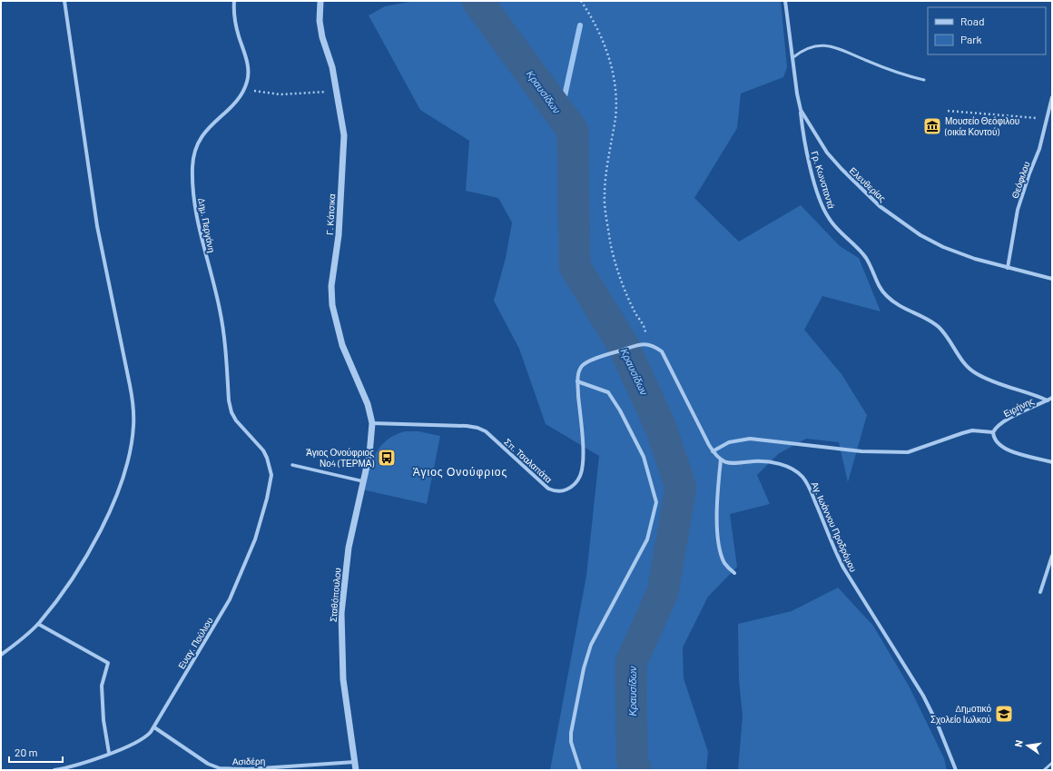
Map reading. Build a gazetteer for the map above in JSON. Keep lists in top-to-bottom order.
{
  "streets": {
    "street": [
      "Γρ. Κωνσταντά",
      "Θεόφιλου",
      "Ελευθερίας",
      "Γ. Κάτσικα",
      "Δημ. Περγάνη",
      "Ειρήνης",
      "Σπ. Τσαλαπάτα",
      "Αγ. Ιωάννου Προδρόμου",
      "Σταθόπουλου",
      "Ευαγ. Πούλιου",
      "Ασιδέρη"
    ]
  },
  "crossings": [
    ["Γρ. Κωνσταντά", "Ελευθερίας"],
    ["Γρ. Κωνσταντά", "Ειρήνης"],
    ["Θεόφιλου", "Ελευθερίας"],
    ["Γ. Κάτσικα", "Σπ. Τσαλαπάτα"],
    ["Γ. Κάτσικα", "Σταθόπουλου"],
    ["Δημ. Περγάνη", "Ευαγ. Πούλιου"],
    ["Σπ. Τσαλαπάτα", "Σταθόπουλου"],
    ["Σταθόπουλου", "Ασιδέρη"],
    ["Ευαγ. Πούλιου", "Ασιδέρη"]
  ],
  "districts": ["Άγιος Ονούφριος"],
  "water": ["Κραυσίδων"],
  "places": {
    "museum": ["Μουσείο Θεόφιλου (οικία Κοντού)"],
    "bus stop": ["Άγιος Ονούφριος Νο4 (ΤΕΡΜΑ)"],
    "school or university": ["Δημοτικό Σχολείο Ιωλκού"]
  },
  "legend": ["Road", "Park"],
  "scale_bar": "20 m",
  "north": "left"
}
